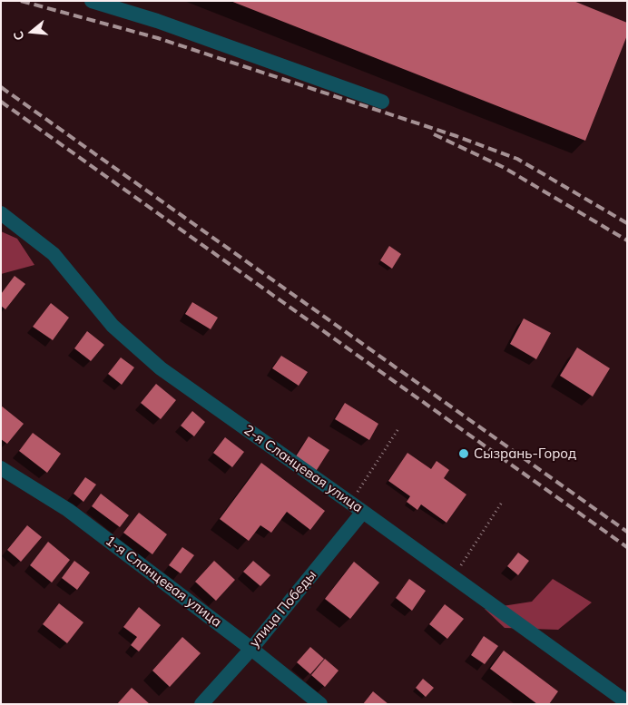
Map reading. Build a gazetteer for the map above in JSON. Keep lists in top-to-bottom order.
{
  "streets": {
    "street": ["2-я Сланцевая улица", "1-я Сланцевая улица", "улица Победы"]
  },
  "crossings": [
    ["2-я Сланцевая улица", "улица Победы"],
    ["1-я Сланцевая улица", "улица Победы"]
  ],
  "places": ["Сызрань-Город"],
  "north": "left"
}
